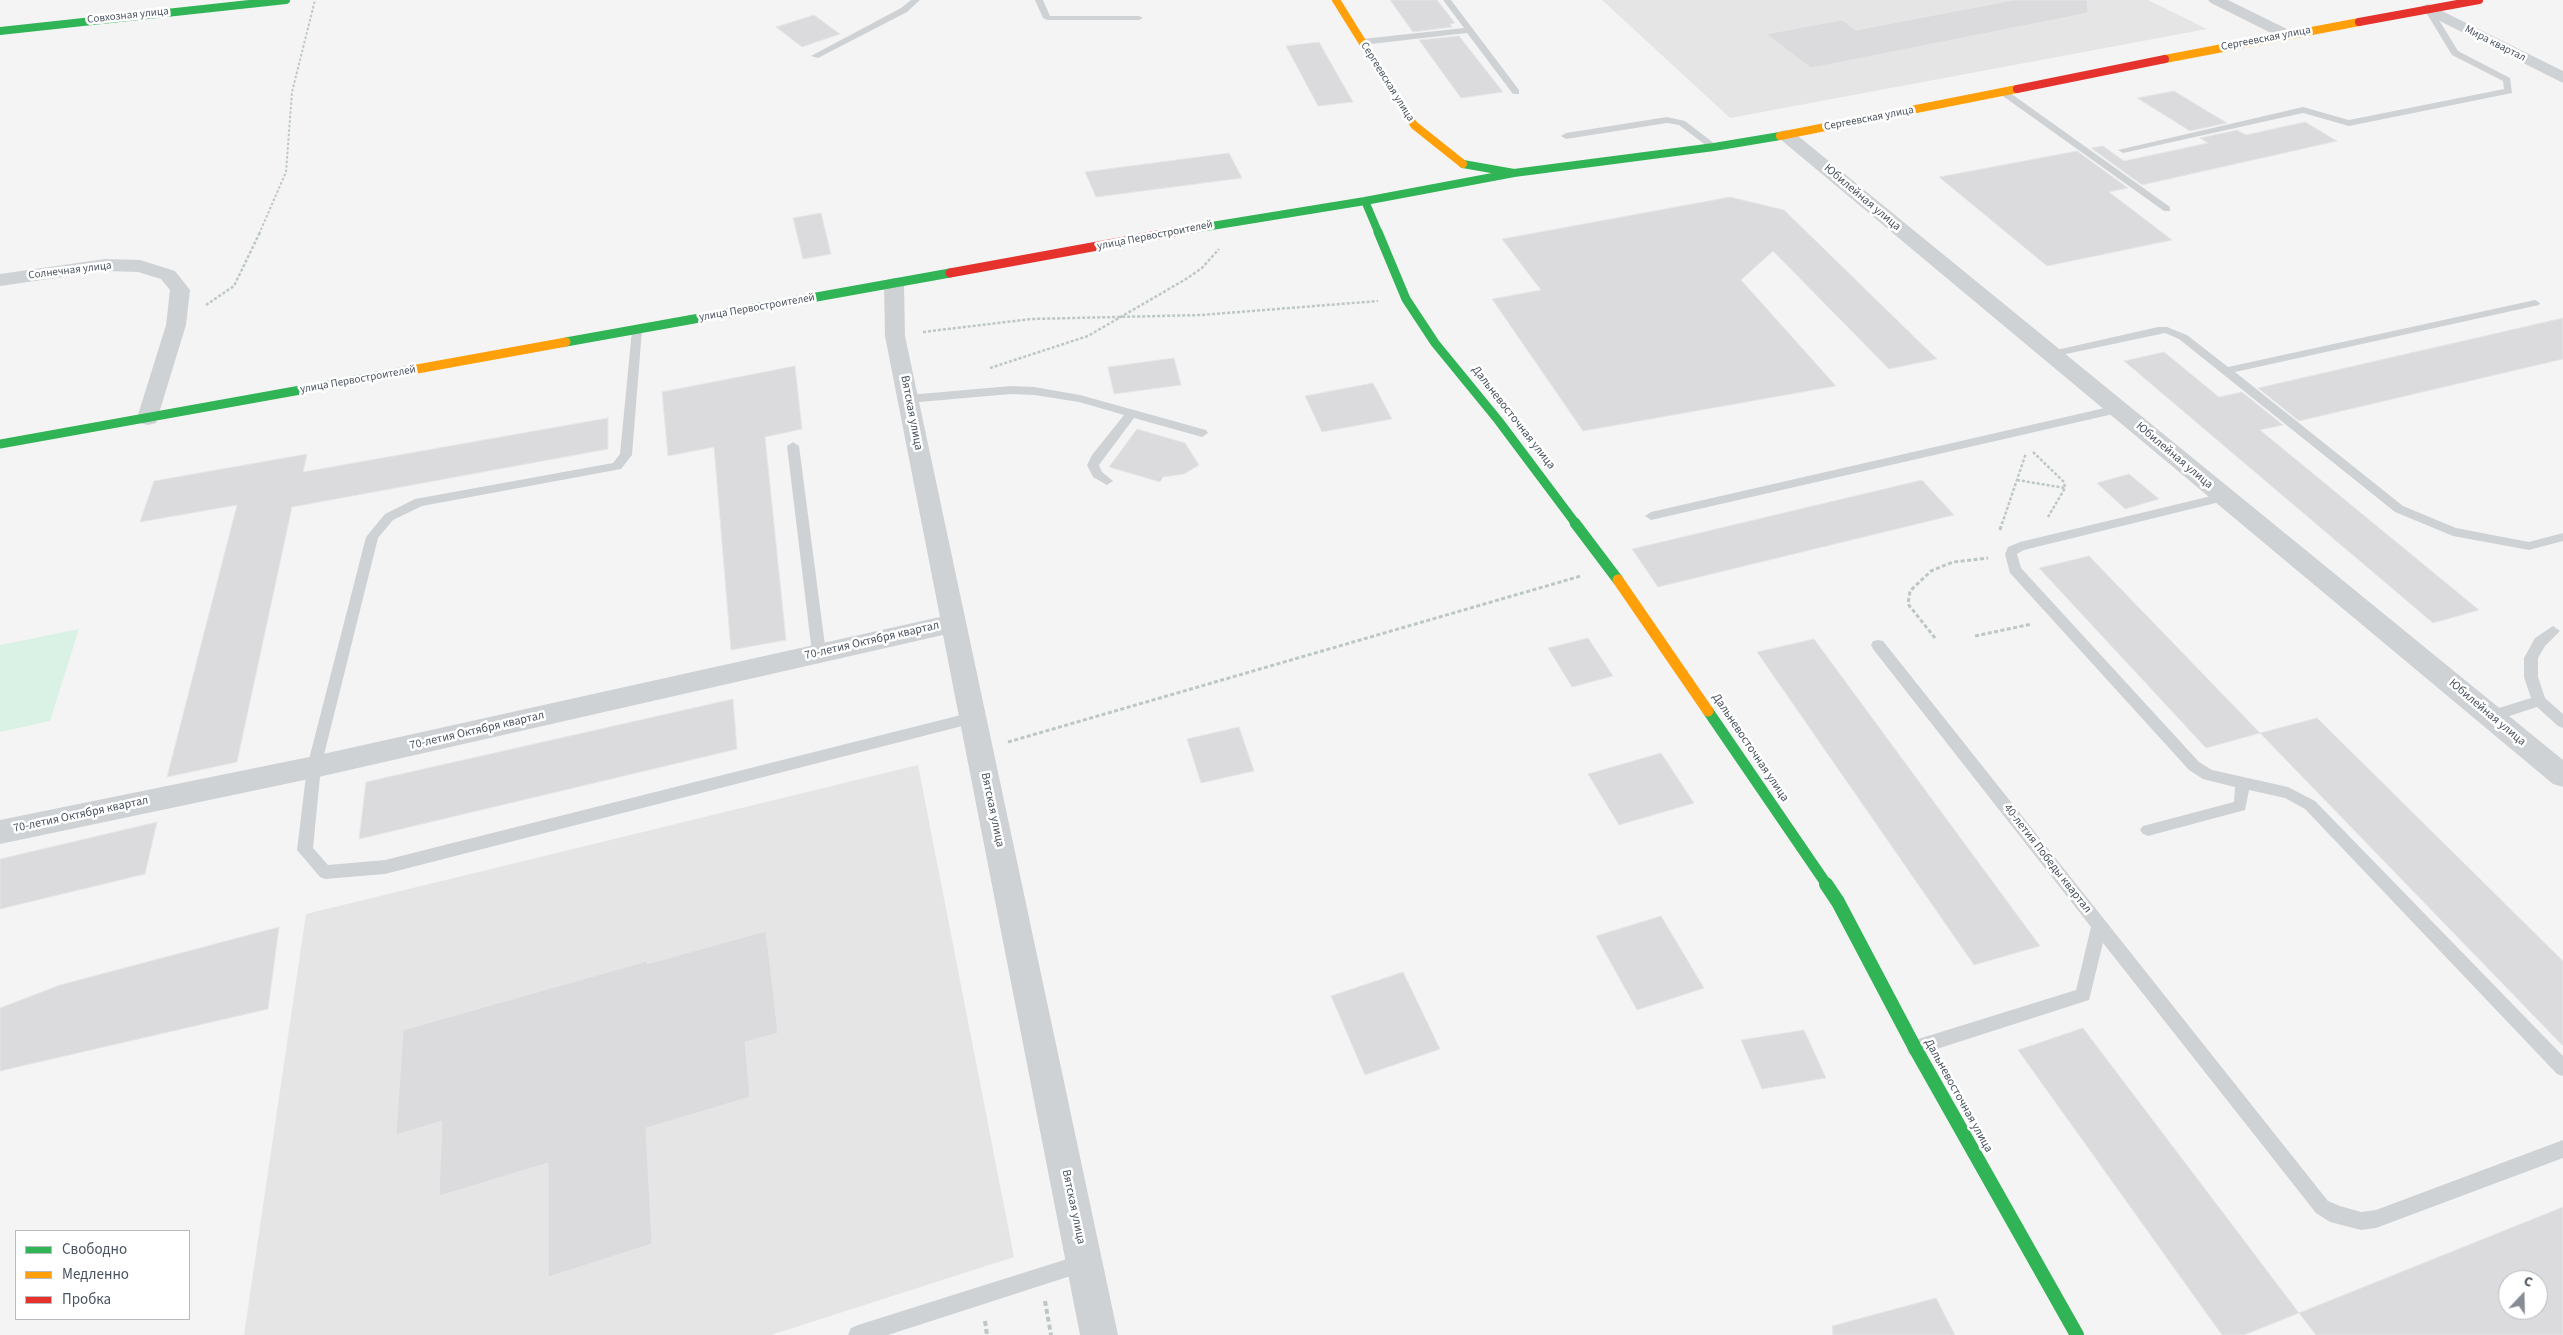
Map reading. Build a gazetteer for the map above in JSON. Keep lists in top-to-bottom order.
{
  "streets": {
    "street": [
      "Совхозная улица",
      "Сергеевская улица",
      "Мира квартал",
      "Юбилейная улица",
      "улица Первостроителей",
      "Солнечная улица",
      "Вятская улица",
      "Дальневосточная улица",
      "70-летия Октября квартал"
    ],
    "lane": ["40-летия Победы квартал"]
  },
  "crossings": [
    ["Сергеевская улица", "Мира квартал"],
    ["Сергеевская улица", "Юбилейная улица"],
    ["Сергеевская улица", "улица Первостроителей"],
    ["улица Первостроителей", "Солнечная улица"],
    ["улица Первостроителей", "Вятская улица"],
    ["улица Первостроителей", "Дальневосточная улица"],
    ["Вятская улица", "70-летия Октября квартал"],
    ["Дальневосточная улица", "40-летия Победы квартал"]
  ],
  "legend": ["Свободно", "Медленно", "Пробка"],
  "north": "top"
}
